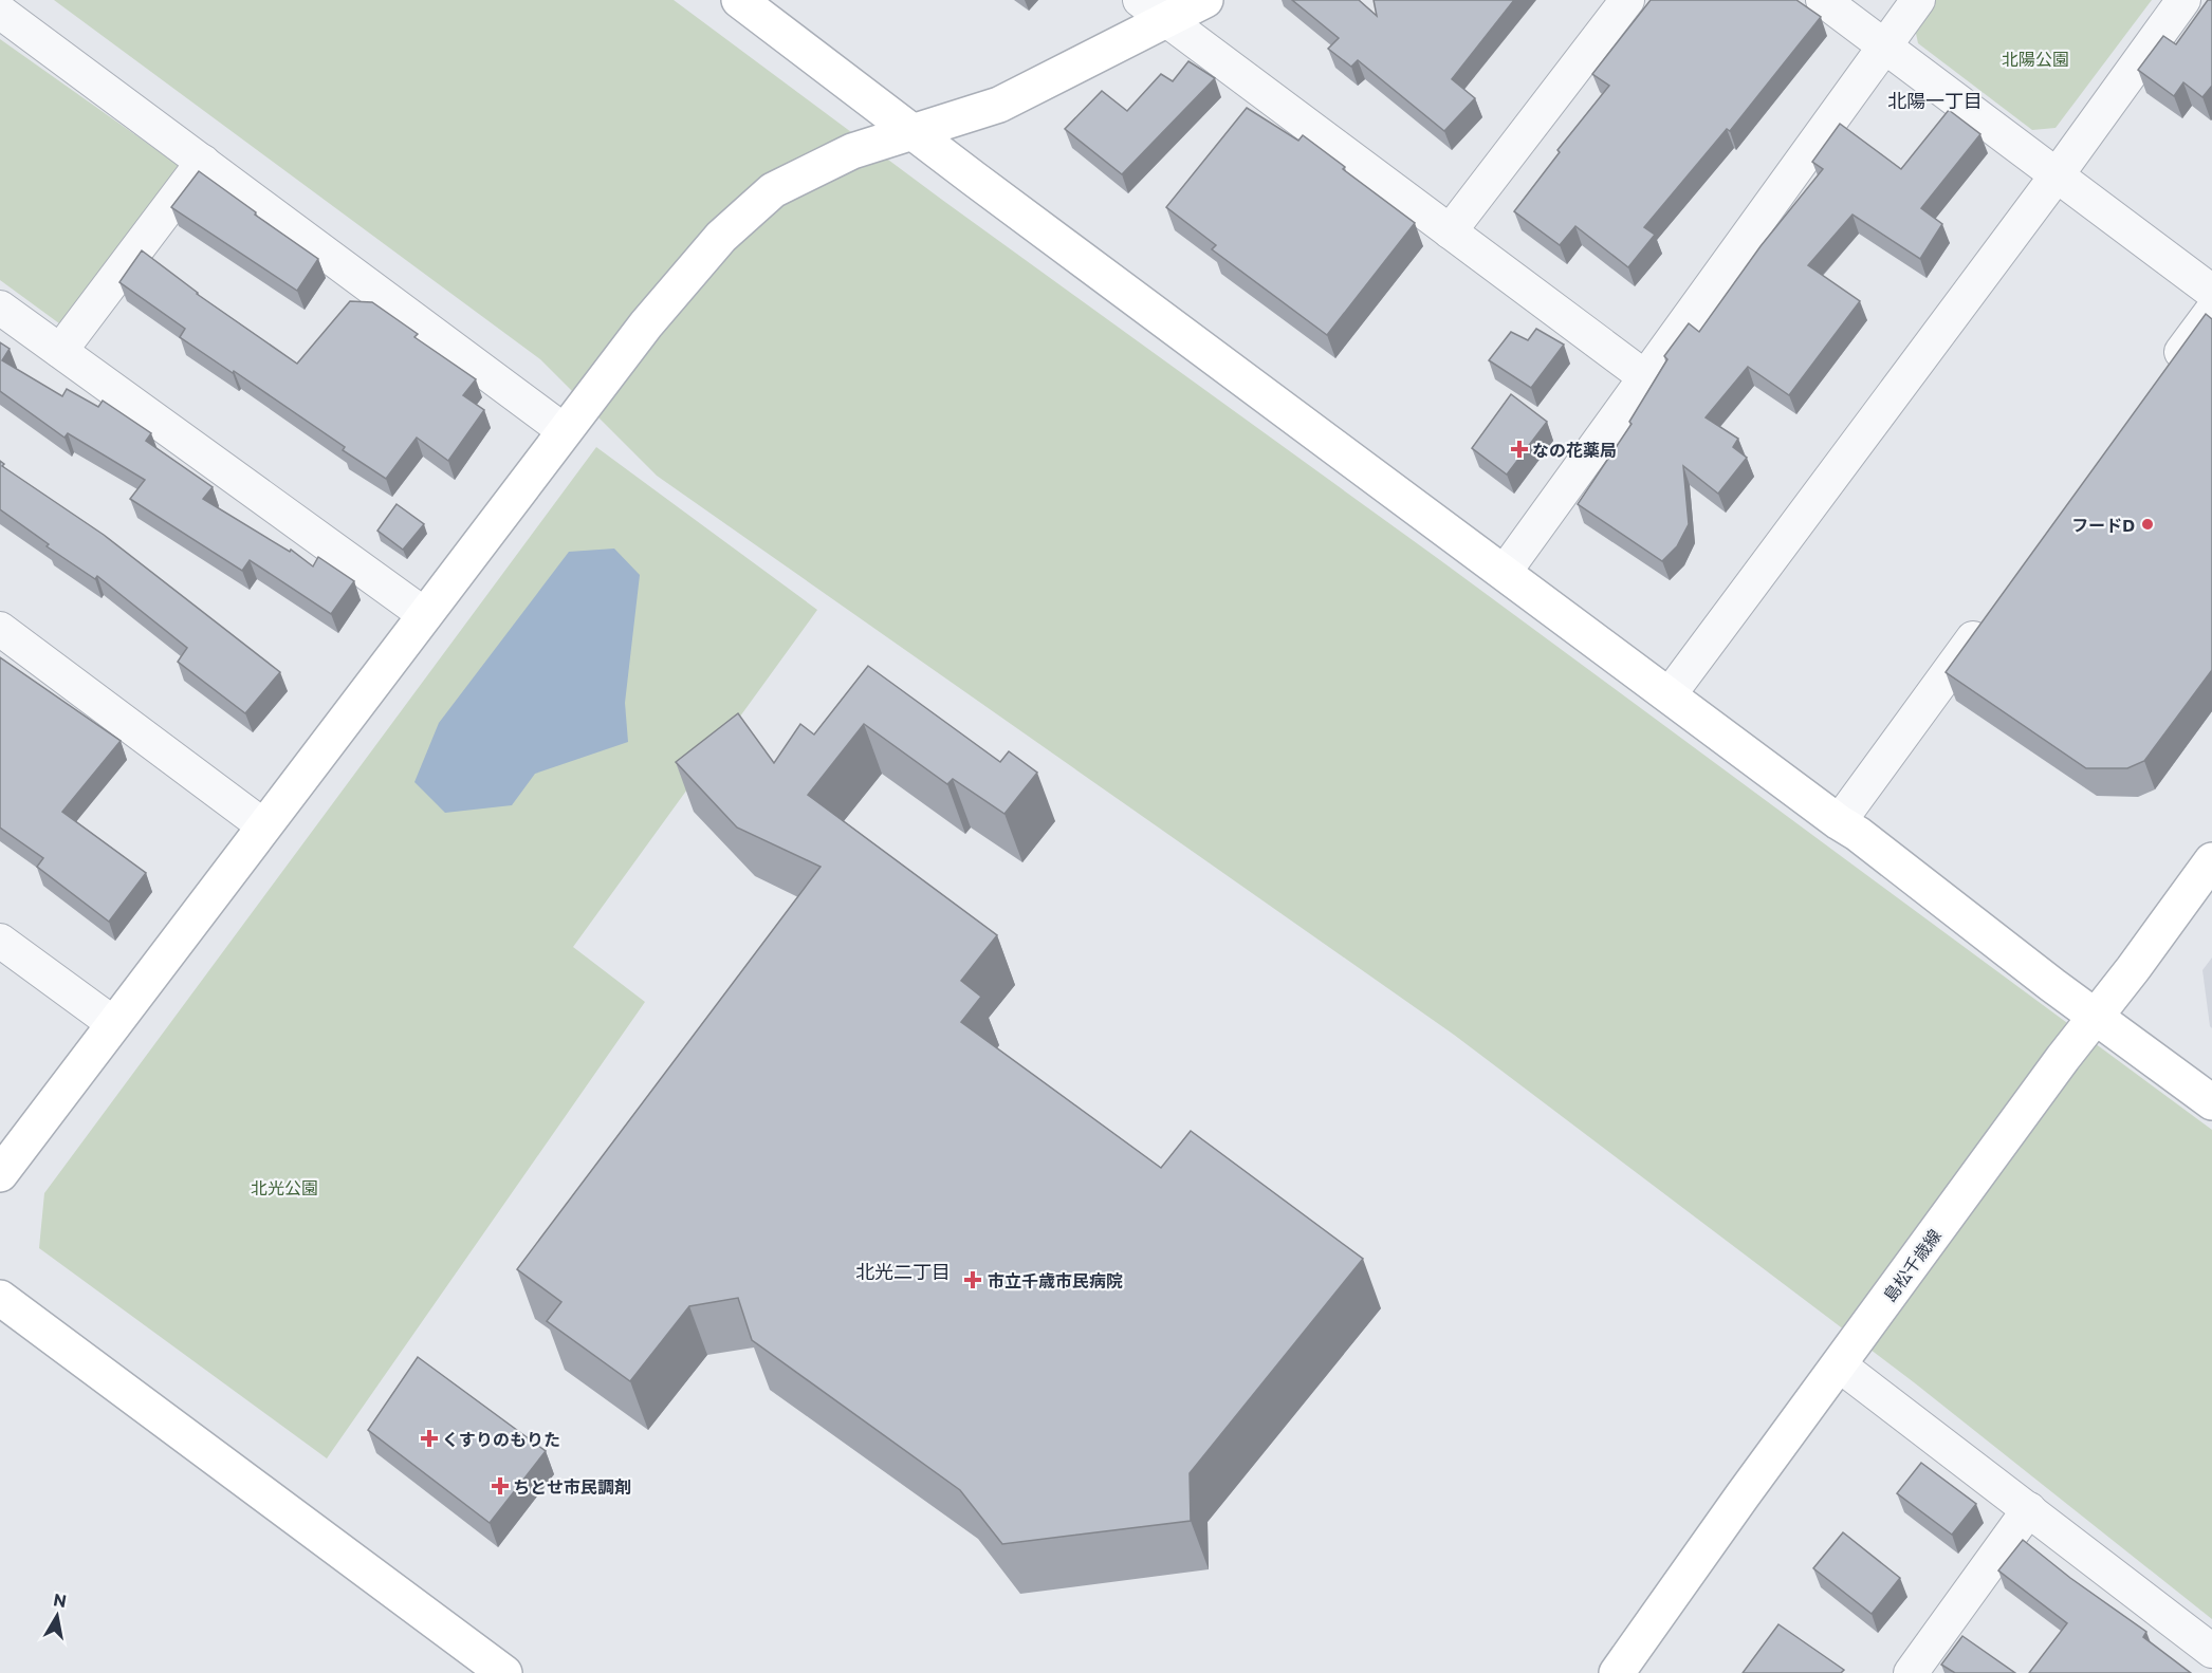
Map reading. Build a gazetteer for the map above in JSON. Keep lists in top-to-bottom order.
{
  "streets": {
    "street": ["島松千歳線"]
  },
  "districts": ["北陽一丁目", "北光二丁目"],
  "parks": ["北陽公園", "北光公園"],
  "places": {
    "health": [
      "なの花薬局",
      "市立千歳市民病院",
      "くすりのもりた",
      "ちとせ市民調剤"
    ],
    "other": ["フードD"]
  },
  "north": "top"
}
